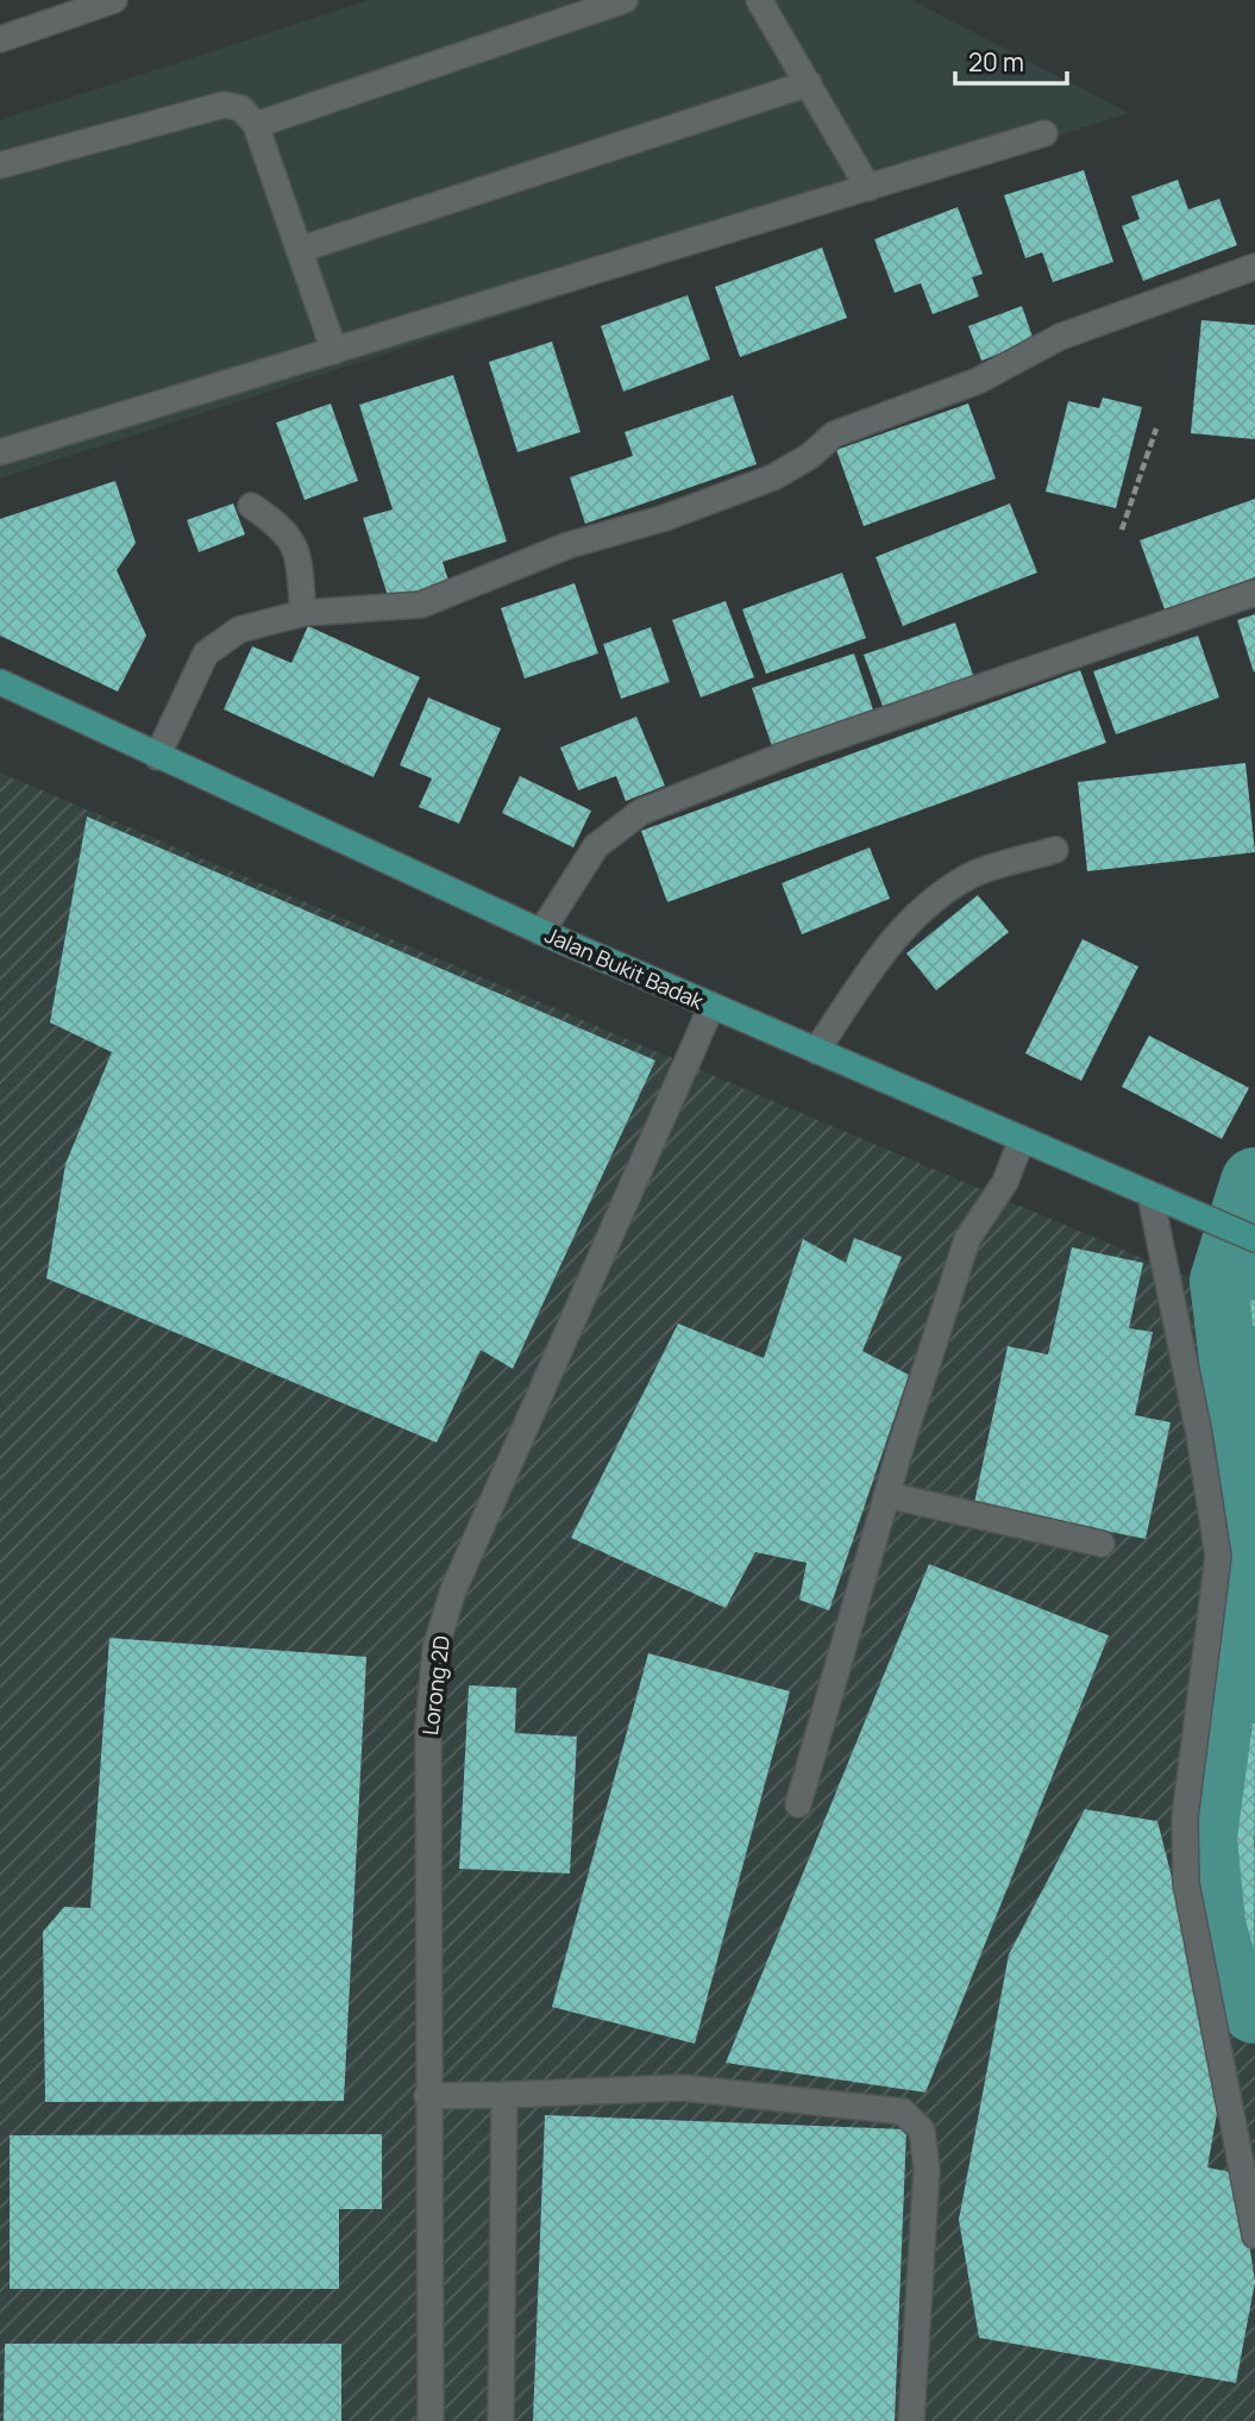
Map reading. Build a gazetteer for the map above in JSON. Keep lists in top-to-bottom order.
{
  "streets": {
    "main road": ["Jalan Bukit Badak"],
    "street": ["Lorong 2D"]
  },
  "crossings": [
    ["Jalan Bukit Badak", "Lorong 2D"]
  ],
  "scale_bar": "20 m"
}
